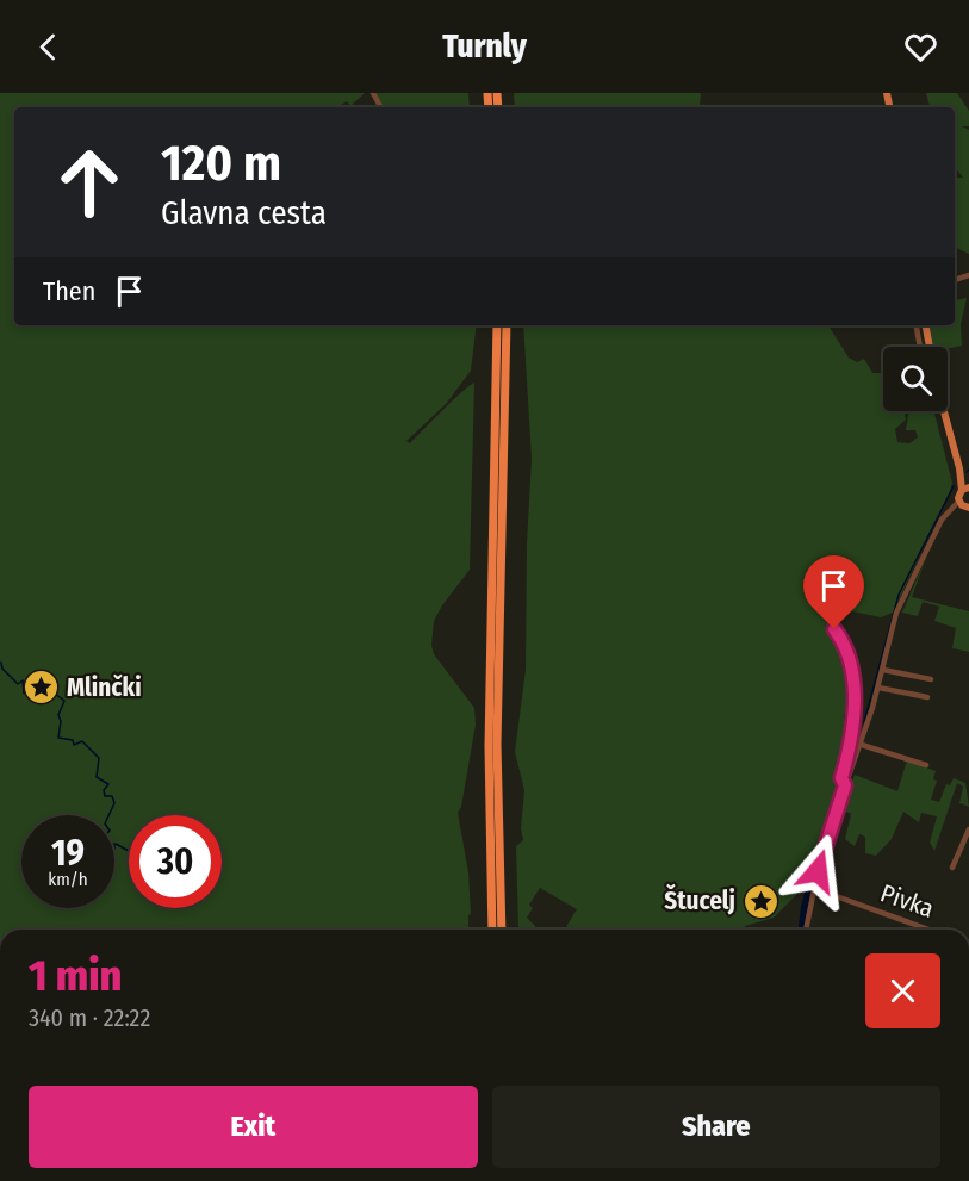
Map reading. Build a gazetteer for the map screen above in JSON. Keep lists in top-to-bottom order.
{
  "streets": {
    "street": ["Pivka"]
  },
  "places": {
    "place": ["Mlinčki", "Štucelj"]
  },
  "page": {
    "header": "Turnly",
    "turn": ["120 m", "Glavna cesta"],
    "then": "Then",
    "speed": "19 km/h",
    "limit": "30",
    "heading": ["1 min", "340 m · 22:22"],
    "buttons": ["Exit", "Share"]
  }
}
